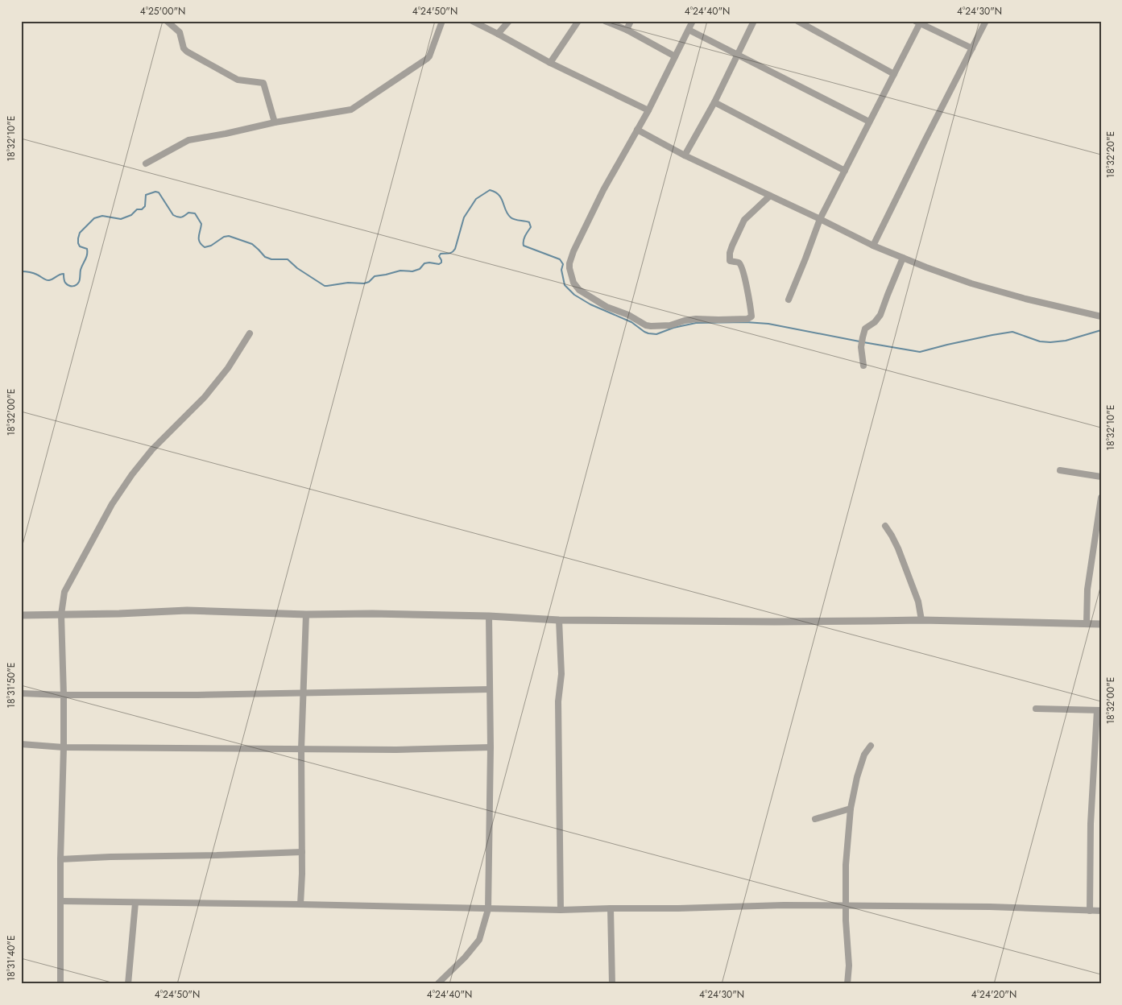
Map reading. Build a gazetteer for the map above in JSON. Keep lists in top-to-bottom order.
{
  "coordinates": [
    "4°25'00\"N",
    "4°24'50\"N",
    "4°24'40\"N",
    "4°24'30\"N",
    "18°32'10\"E",
    "18°32'20\"E",
    "18°32'00\"E",
    "18°31'50\"E",
    "18°31'40\"E",
    "4°24'20\"N"
  ]
}
